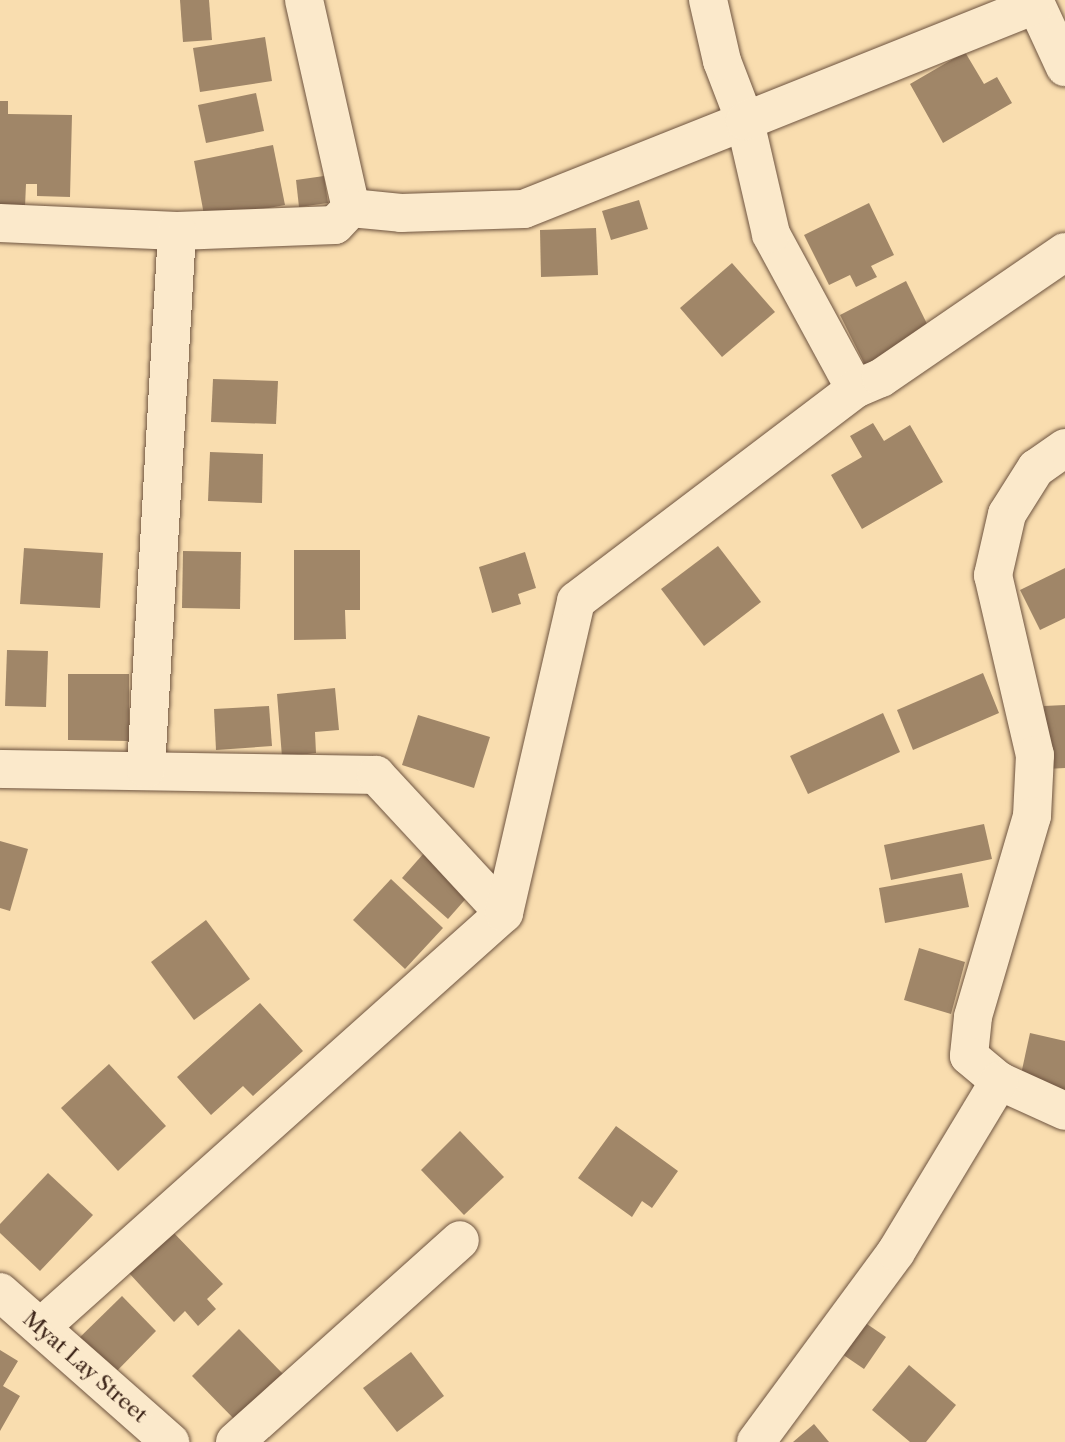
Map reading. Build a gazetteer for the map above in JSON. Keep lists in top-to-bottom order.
{
  "streets": {
    "street": ["Myat Lay Street"]
  }
}
